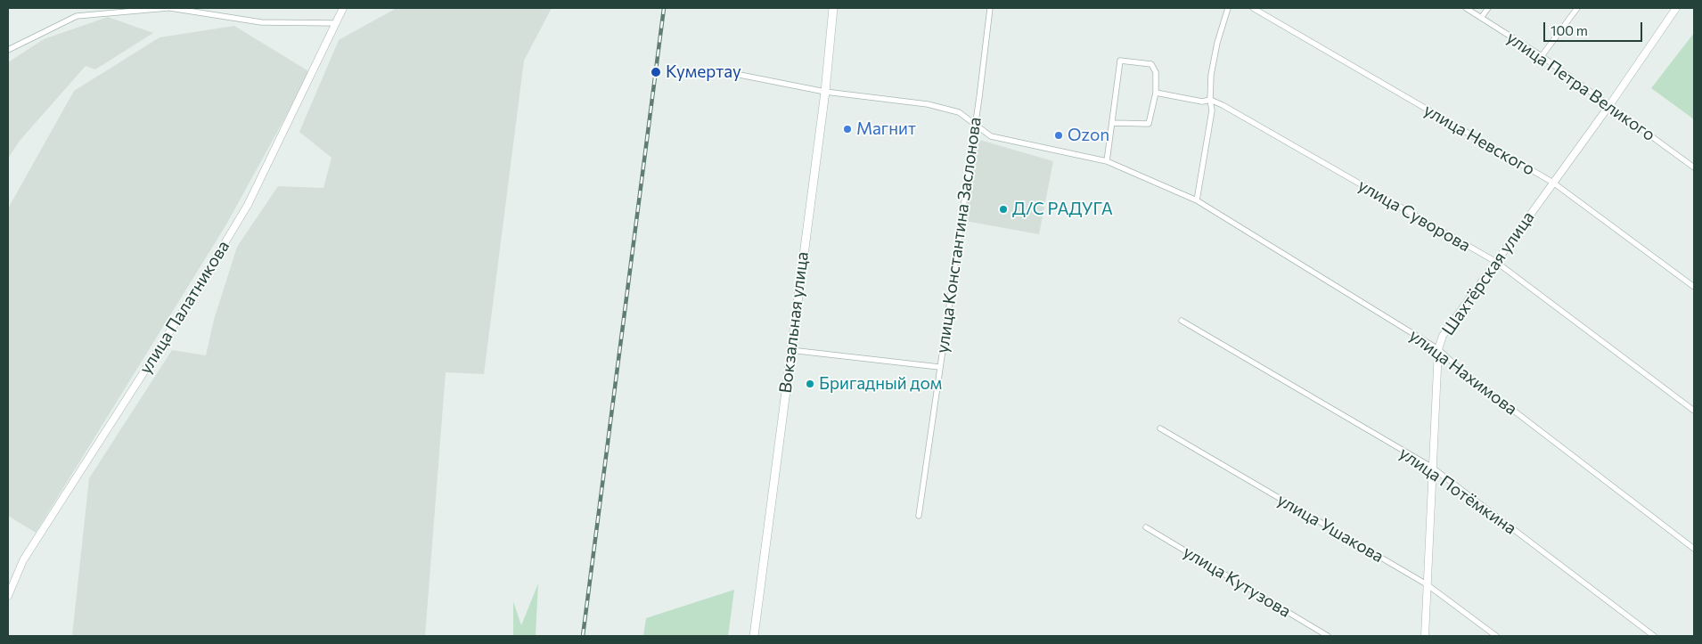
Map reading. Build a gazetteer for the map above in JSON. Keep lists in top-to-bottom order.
{
  "streets": {
    "main road": ["Вокзальная улица"],
    "street": [
      "улица Петра Великого",
      "улица Невского",
      "улица Суворова",
      "улица Константина Заслонова",
      "Шахтёрская улица",
      "улица Палатникова",
      "улица Нахимова",
      "улица Потёмкина",
      "улица Ушакова",
      "улица Кутузова"
    ]
  },
  "crossings": [
    ["улица Петра Великого", "Шахтёрская улица"],
    ["улица Невского", "Шахтёрская улица"],
    ["улица Суворова", "Шахтёрская улица"],
    ["улица Константина Заслонова", "улица Нахимова"],
    ["Шахтёрская улица", "улица Нахимова"],
    ["Шахтёрская улица", "улица Потёмкина"],
    ["Шахтёрская улица", "улица Ушакова"],
    ["Вокзальная улица", "улица Нахимова"]
  ],
  "places": [
    "Кумертау",
    "Магнит",
    "Ozon",
    "Д/С РАДУГА",
    "Бригадный дом"
  ],
  "scale_bar": "100 m"
}
